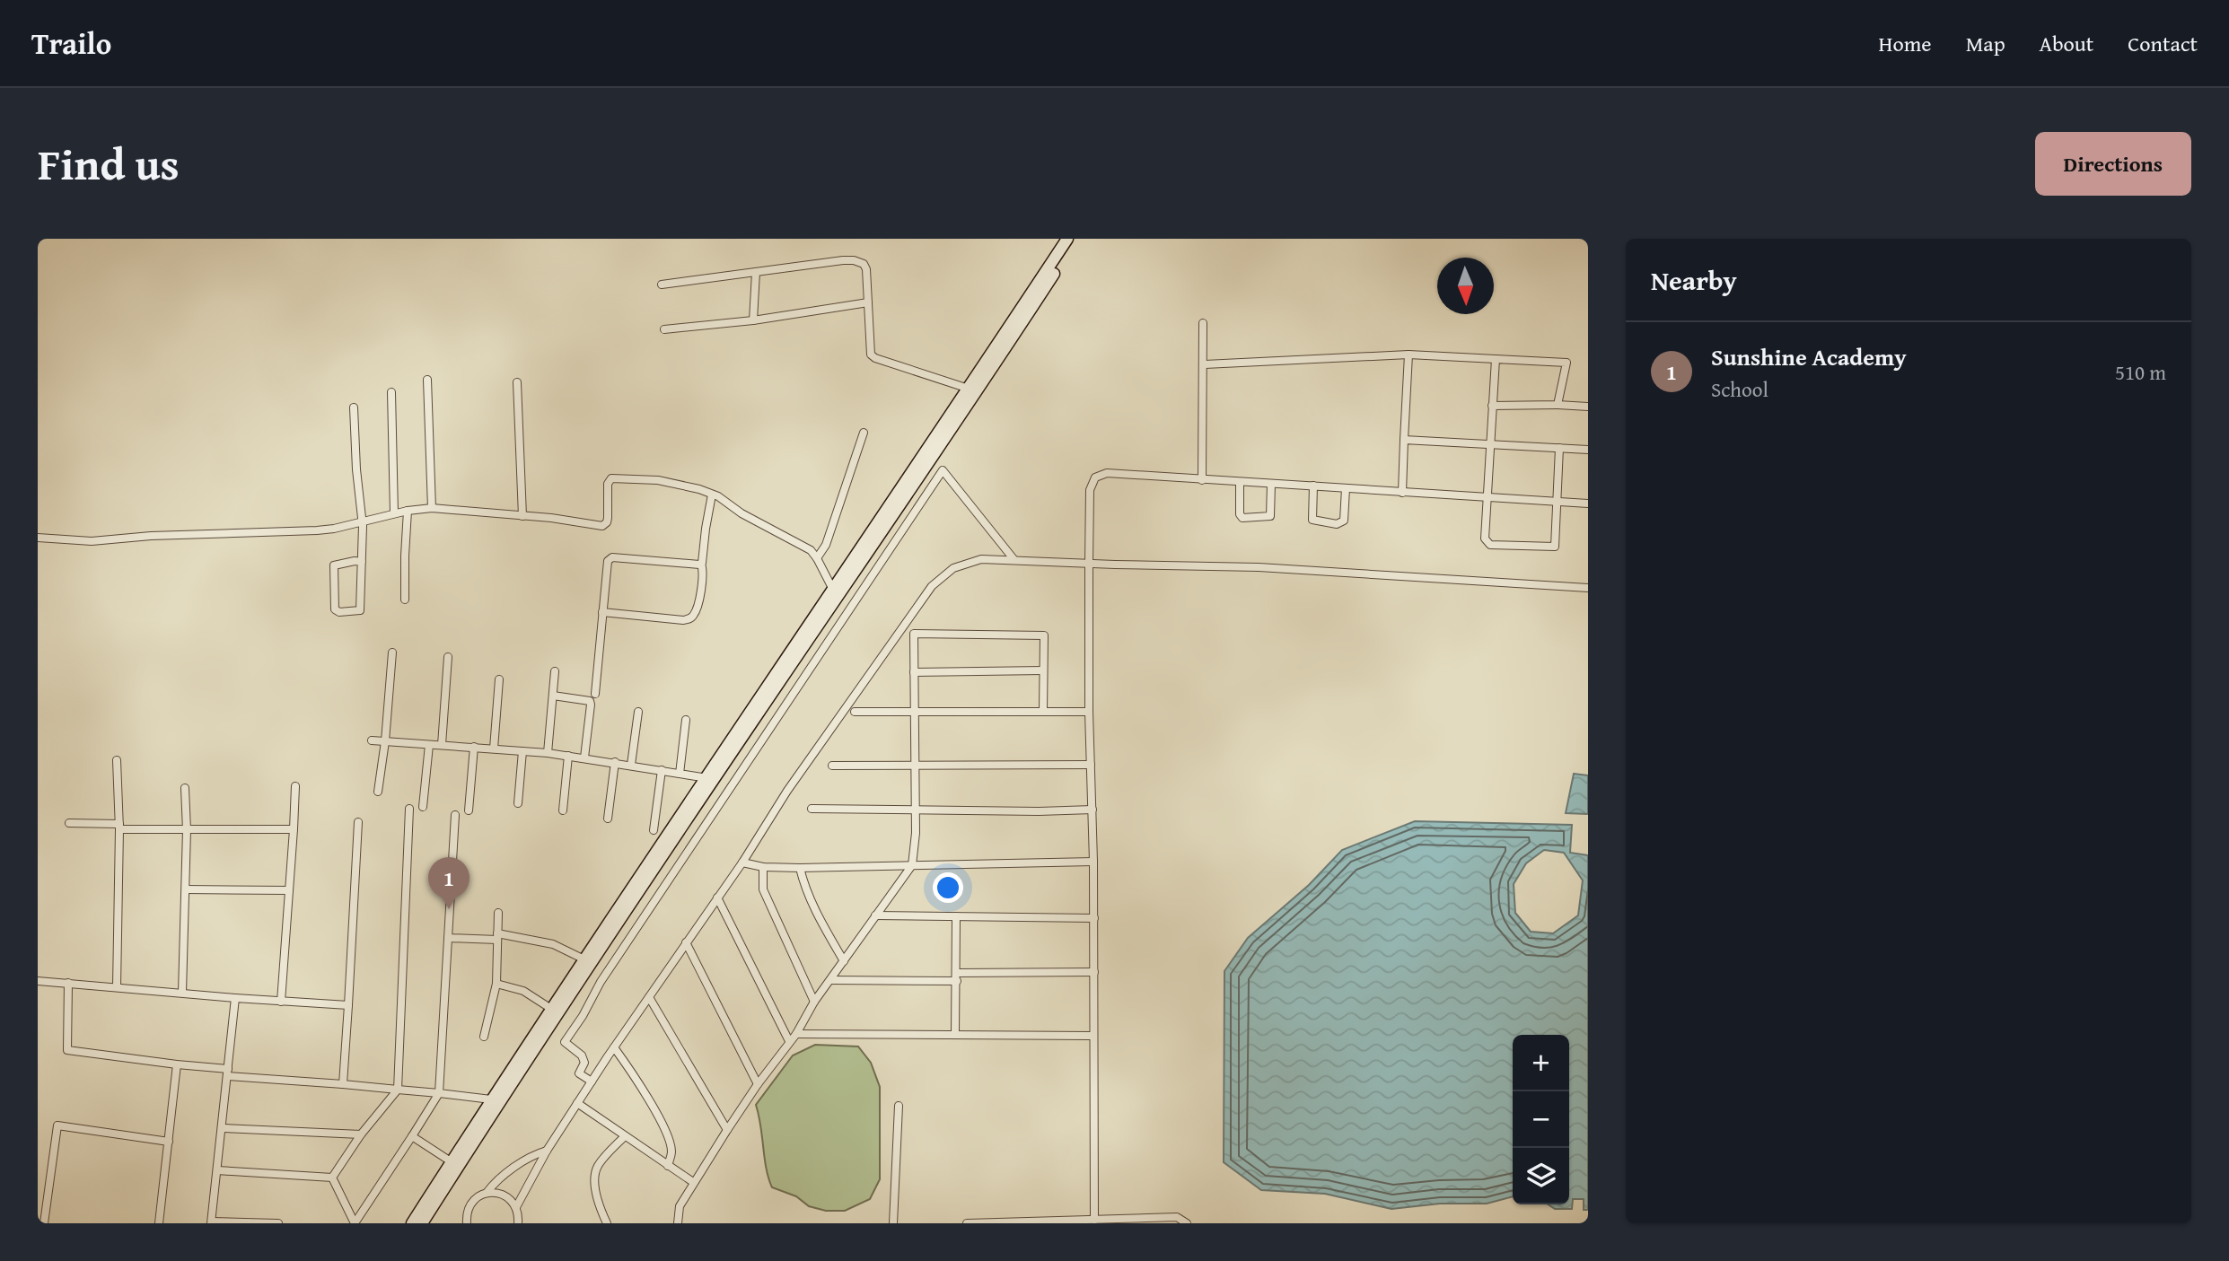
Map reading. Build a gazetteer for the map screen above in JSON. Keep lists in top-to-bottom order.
{
  "north": "bottom",
  "page": {
    "header": "Trailo",
    "nav": [
      "Home",
      "Map",
      "About",
      "Contact"
    ],
    "title": "Find us",
    "buttons": "Directions",
    "heading": "Nearby",
    "list": [
      {
        "mark": "1",
        "name": "Sunshine Academy",
        "note": "School",
        "value": "510 m"
      }
    ],
    "pins": "1",
    "map_buttons": ["+", "−"]
  }
}
